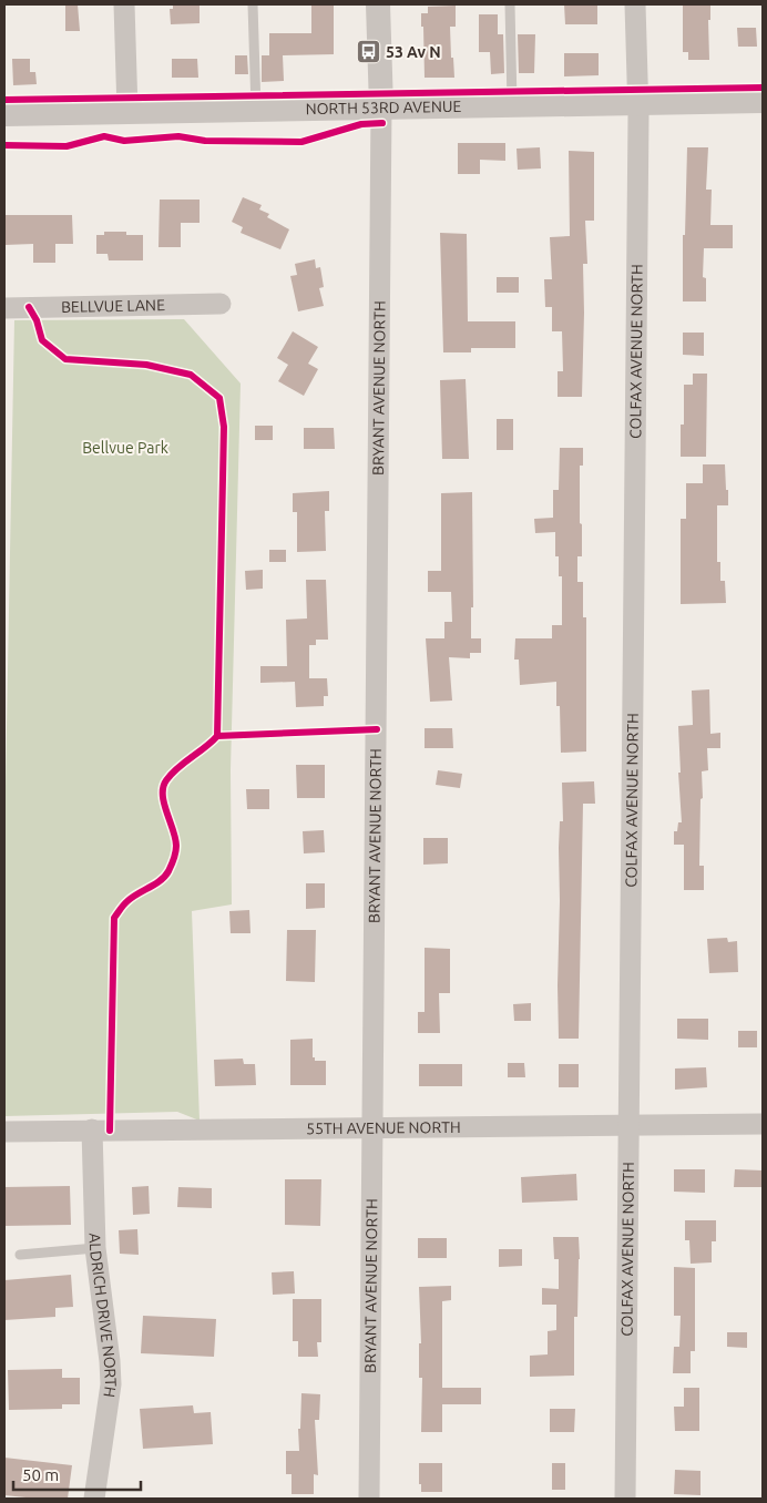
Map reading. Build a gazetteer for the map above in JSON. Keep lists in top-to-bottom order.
{
  "streets": {
    "street": [
      "NORTH 53RD AVENUE",
      "BELLVUE LANE",
      "COLFAX AVENUE NORTH",
      "BRYANT AVENUE NORTH",
      "55TH AVENUE NORTH",
      "ALDRICH DRIVE NORTH"
    ]
  },
  "crossings": [
    ["NORTH 53RD AVENUE", "COLFAX AVENUE NORTH"],
    ["NORTH 53RD AVENUE", "BRYANT AVENUE NORTH"],
    ["COLFAX AVENUE NORTH", "55TH AVENUE NORTH"],
    ["BRYANT AVENUE NORTH", "55TH AVENUE NORTH"],
    ["55TH AVENUE NORTH", "ALDRICH DRIVE NORTH"]
  ],
  "parks": ["Bellvue Park"],
  "places": {
    "bus stop": ["53 Av N"]
  },
  "scale_bar": "50 m"
}
